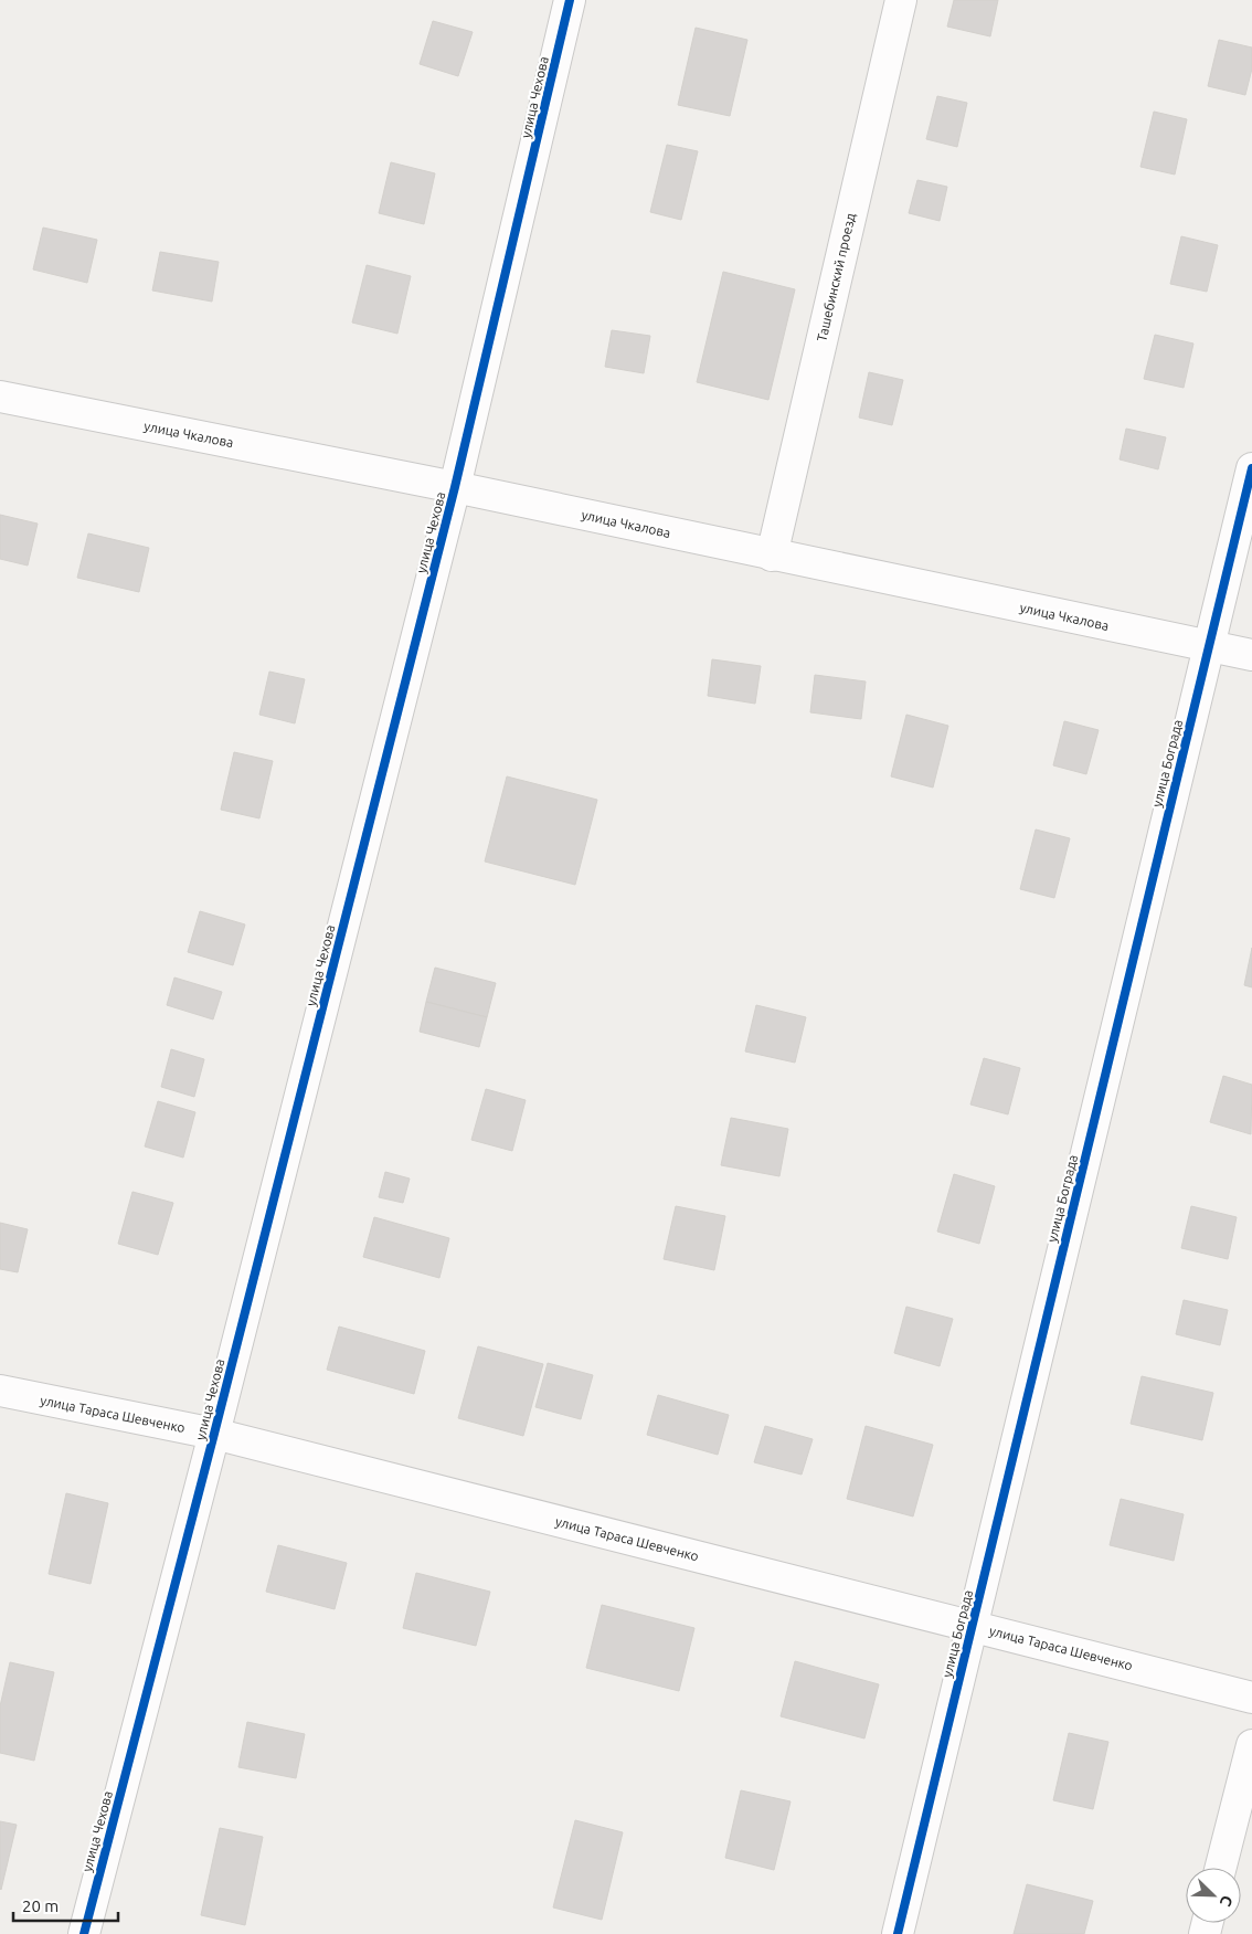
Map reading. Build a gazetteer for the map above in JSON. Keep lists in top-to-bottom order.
{
  "streets": {
    "street": [
      "улица Чехова",
      "Ташебинский проезд",
      "улица Чкалова",
      "улица Бограда",
      "улица Тараса Шевченко"
    ]
  },
  "crossings": [
    ["улица Чехова", "улица Чкалова"],
    ["улица Чехова", "улица Тараса Шевченко"],
    ["Ташебинский проезд", "улица Чкалова"],
    ["улица Чкалова", "улица Бограда"],
    ["улица Бограда", "улица Тараса Шевченко"]
  ],
  "scale_bar": "20 m",
  "north": "bottom right"
}
